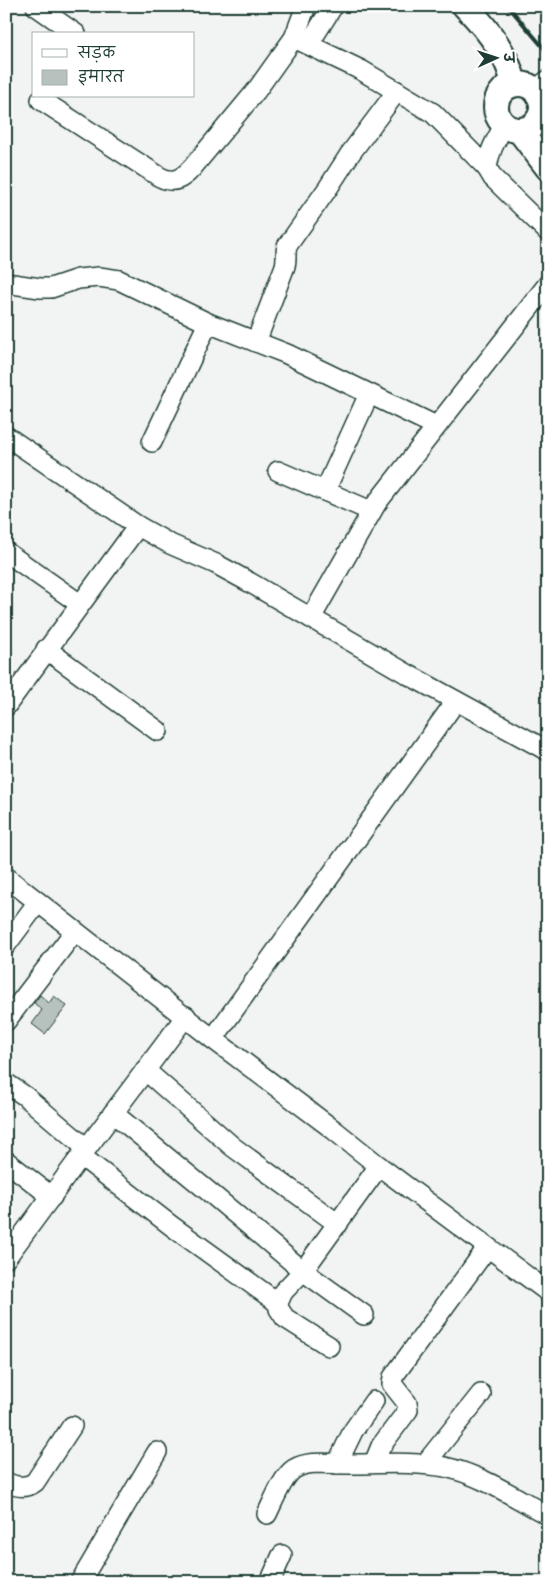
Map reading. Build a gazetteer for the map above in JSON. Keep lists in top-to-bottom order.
{
  "legend": ["सड़क", "इमारत"],
  "north": "right"
}
